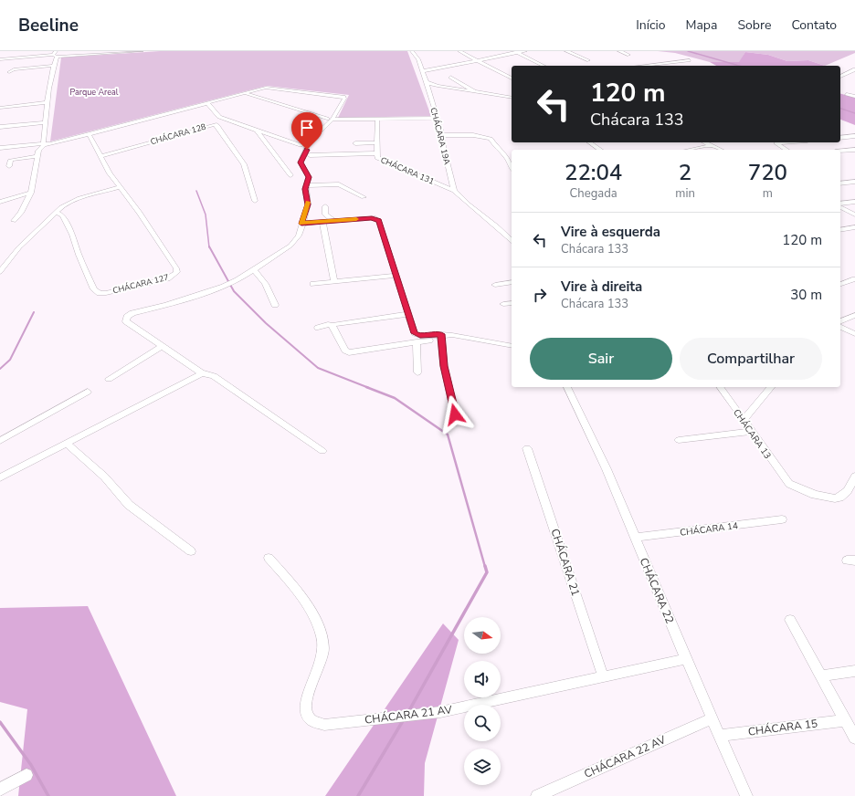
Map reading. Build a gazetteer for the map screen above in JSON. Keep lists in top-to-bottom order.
{
  "streets": {
    "street": [
      "CHÁCARA 128",
      "CHÁCARA 19A",
      "CHÁCARA 131",
      "CHÁCARA 127",
      "CHÁCARA 13",
      "CHÁCARA 14",
      "CHÁCARA 21",
      "CHÁCARA 22",
      "CHÁCARA 21 AV",
      "CHÁCARA 15",
      "CHÁCARA 22 AV"
    ]
  },
  "crossings": [
    ["CHÁCARA 128", "CHÁCARA 127"],
    ["CHÁCARA 19A", "CHÁCARA 131"],
    ["CHÁCARA 14", "CHÁCARA 22"],
    ["CHÁCARA 21", "CHÁCARA 21 AV"],
    ["CHÁCARA 22", "CHÁCARA 21 AV"],
    ["CHÁCARA 22", "CHÁCARA 15"],
    ["CHÁCARA 22", "CHÁCARA 22 AV"]
  ],
  "parks": ["Parque Areal"],
  "north": "right",
  "page": {
    "header": "Beeline",
    "nav": [
      "Início",
      "Mapa",
      "Sobre",
      "Contato"
    ],
    "turn": ["120 m", "Chácara 133"],
    "eta": [
      "22:04",
      "Chegada",
      "2",
      "min",
      "720",
      "m"
    ],
    "list": [
      {
        "name": "Vire à esquerda",
        "note": "Chácara 133",
        "value": "120 m"
      },
      {
        "name": "Vire à direita",
        "note": "Chácara 133",
        "value": "30 m"
      }
    ],
    "buttons": ["Sair", "Compartilhar"]
  }
}
